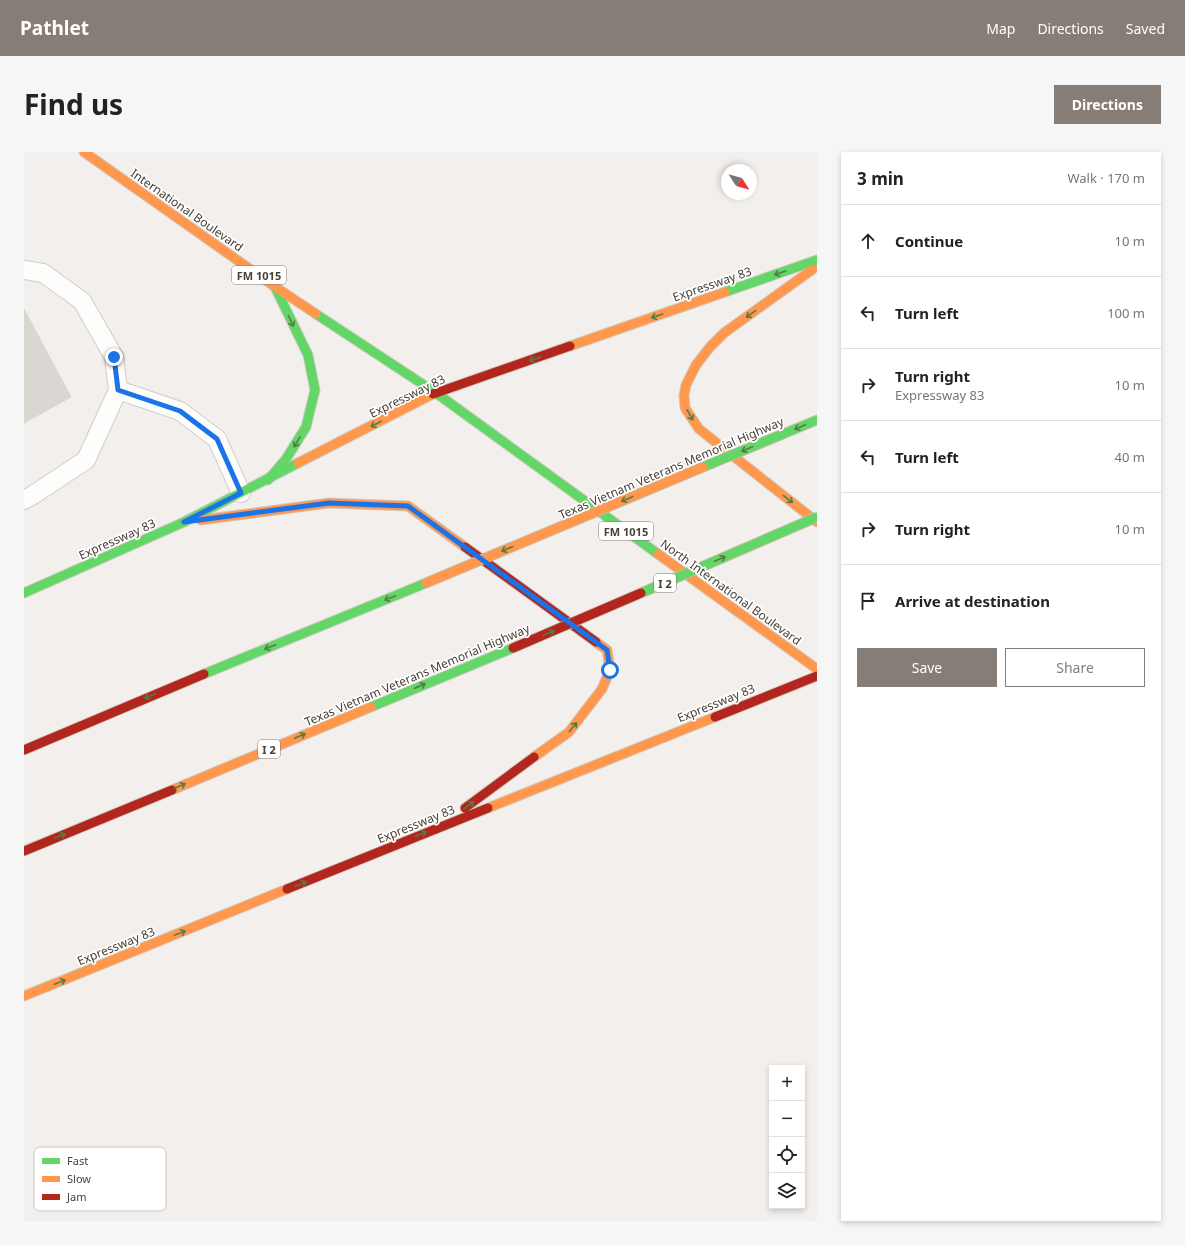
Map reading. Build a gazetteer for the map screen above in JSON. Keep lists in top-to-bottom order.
{
  "streets": {
    "main road": [
      "International Boulevard",
      "FM 1015",
      "Expressway 83",
      "Texas Vietnam Veterans Memorial Highway",
      "I 2",
      "North International Boulevard"
    ]
  },
  "crossings": [
    ["International Boulevard", "Expressway 83"],
    ["International Boulevard", "North International Boulevard"],
    ["Expressway 83", "North International Boulevard"]
  ],
  "legend": ["Fast", "Slow", "Jam"],
  "north": "bottom right",
  "page": {
    "header": "Pathlet",
    "nav": ["Map", "Directions", "Saved"],
    "title": "Find us",
    "buttons": [
      "Directions",
      ["Save", "Share"]
    ],
    "heading": ["3 min", "Walk · 170 m"],
    "list": [
      ["Continue", "10 m"],
      ["Turn left", "100 m"],
      ["Turn right", "Expressway 83", "10 m"],
      ["Turn left", "40 m"],
      ["Turn right", "10 m"],
      "Arrive at destination"
    ],
    "map_buttons": ["+", "−"]
  }
}
